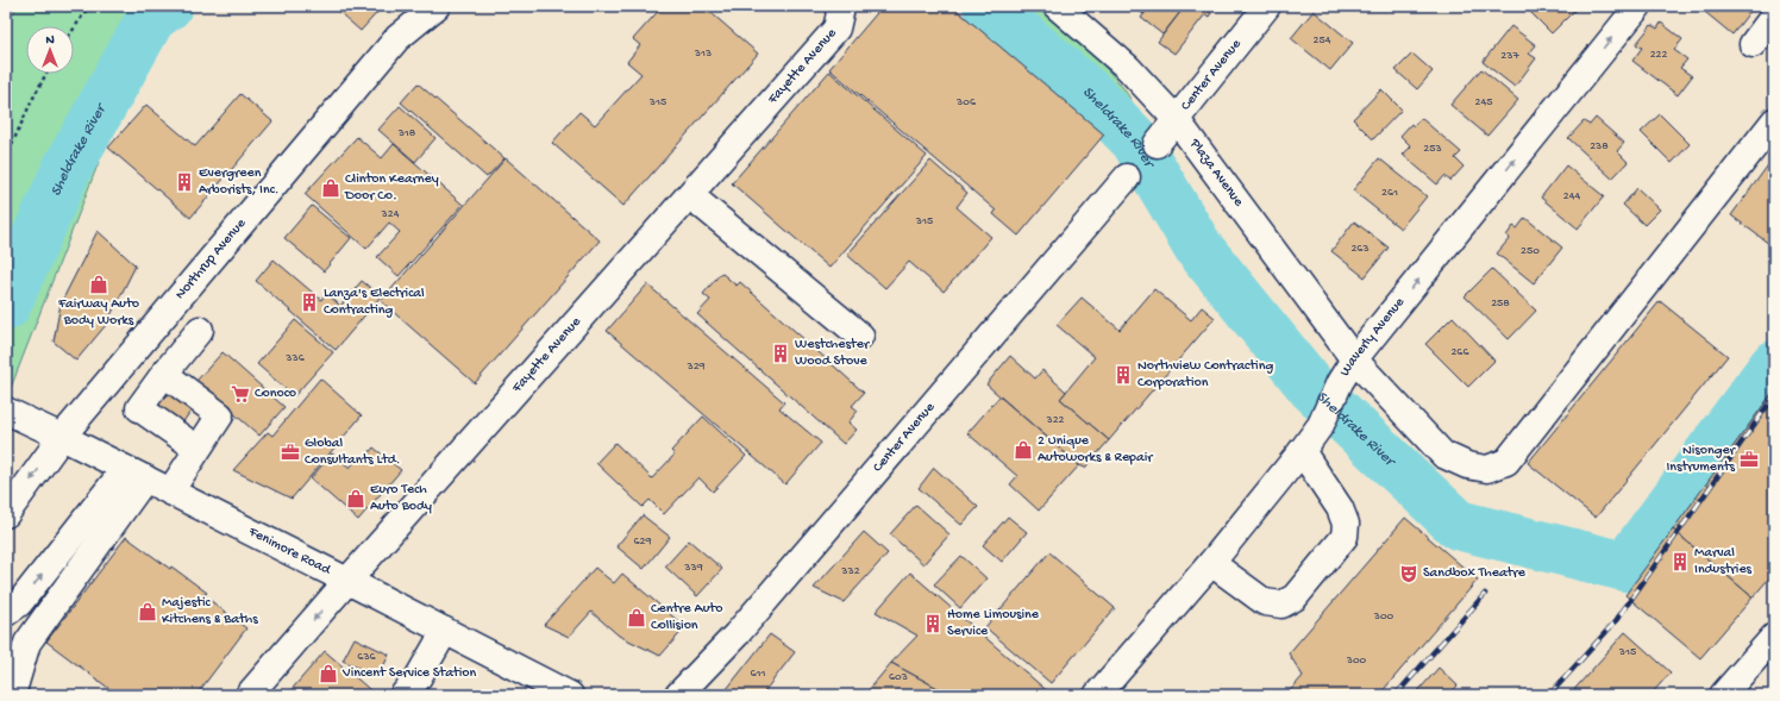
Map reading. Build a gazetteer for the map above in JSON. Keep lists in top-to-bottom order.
{
  "streets": {
    "street": [
      "Fayette Avenue",
      "Center Avenue",
      "Plaza Avenue",
      "Northrup Avenue",
      "Waverly Avenue",
      "Fenimore Road"
    ]
  },
  "crossings": [
    ["Fayette Avenue", "Fenimore Road"],
    ["Center Avenue", "Plaza Avenue"],
    ["Plaza Avenue", "Waverly Avenue"],
    ["Northrup Avenue", "Fenimore Road"]
  ],
  "one_way": ["Waverly Avenue"],
  "water": ["Sheldrake River"],
  "places": {
    "building": [
      "Evergreen Arborists, Inc.",
      "Lanza's Electrical Contracting",
      "Westchester Wood Stove",
      "Northview Contracting Corporation",
      "Marval Industries",
      "Home Limousine Service"
    ],
    "shop": [
      "Clinton Kearney Door Co.",
      "Fairway Auto Body Works",
      "2 Unique Autoworks & Repair",
      "Euro Tech Auto Body",
      "Majestic Kitchens & Baths",
      "Centre Auto Collision",
      "Vincent Service Station"
    ],
    "supermarket": ["Conoco"],
    "office": ["Global Consultants Ltd.", "Nisonger Instruments"],
    "theatre": ["Sandbox Theatre"]
  },
  "house_numbers": [
    "254",
    "313",
    "222",
    "237",
    "315",
    "306",
    "245",
    "318",
    "238",
    "253",
    "261",
    "244",
    "324",
    "315",
    "263",
    "250",
    "258",
    "266",
    "336",
    "329",
    "322",
    "629",
    "339",
    "332",
    "300",
    "315",
    "636",
    "300",
    "611",
    "603"
  ],
  "north": "top"
}
